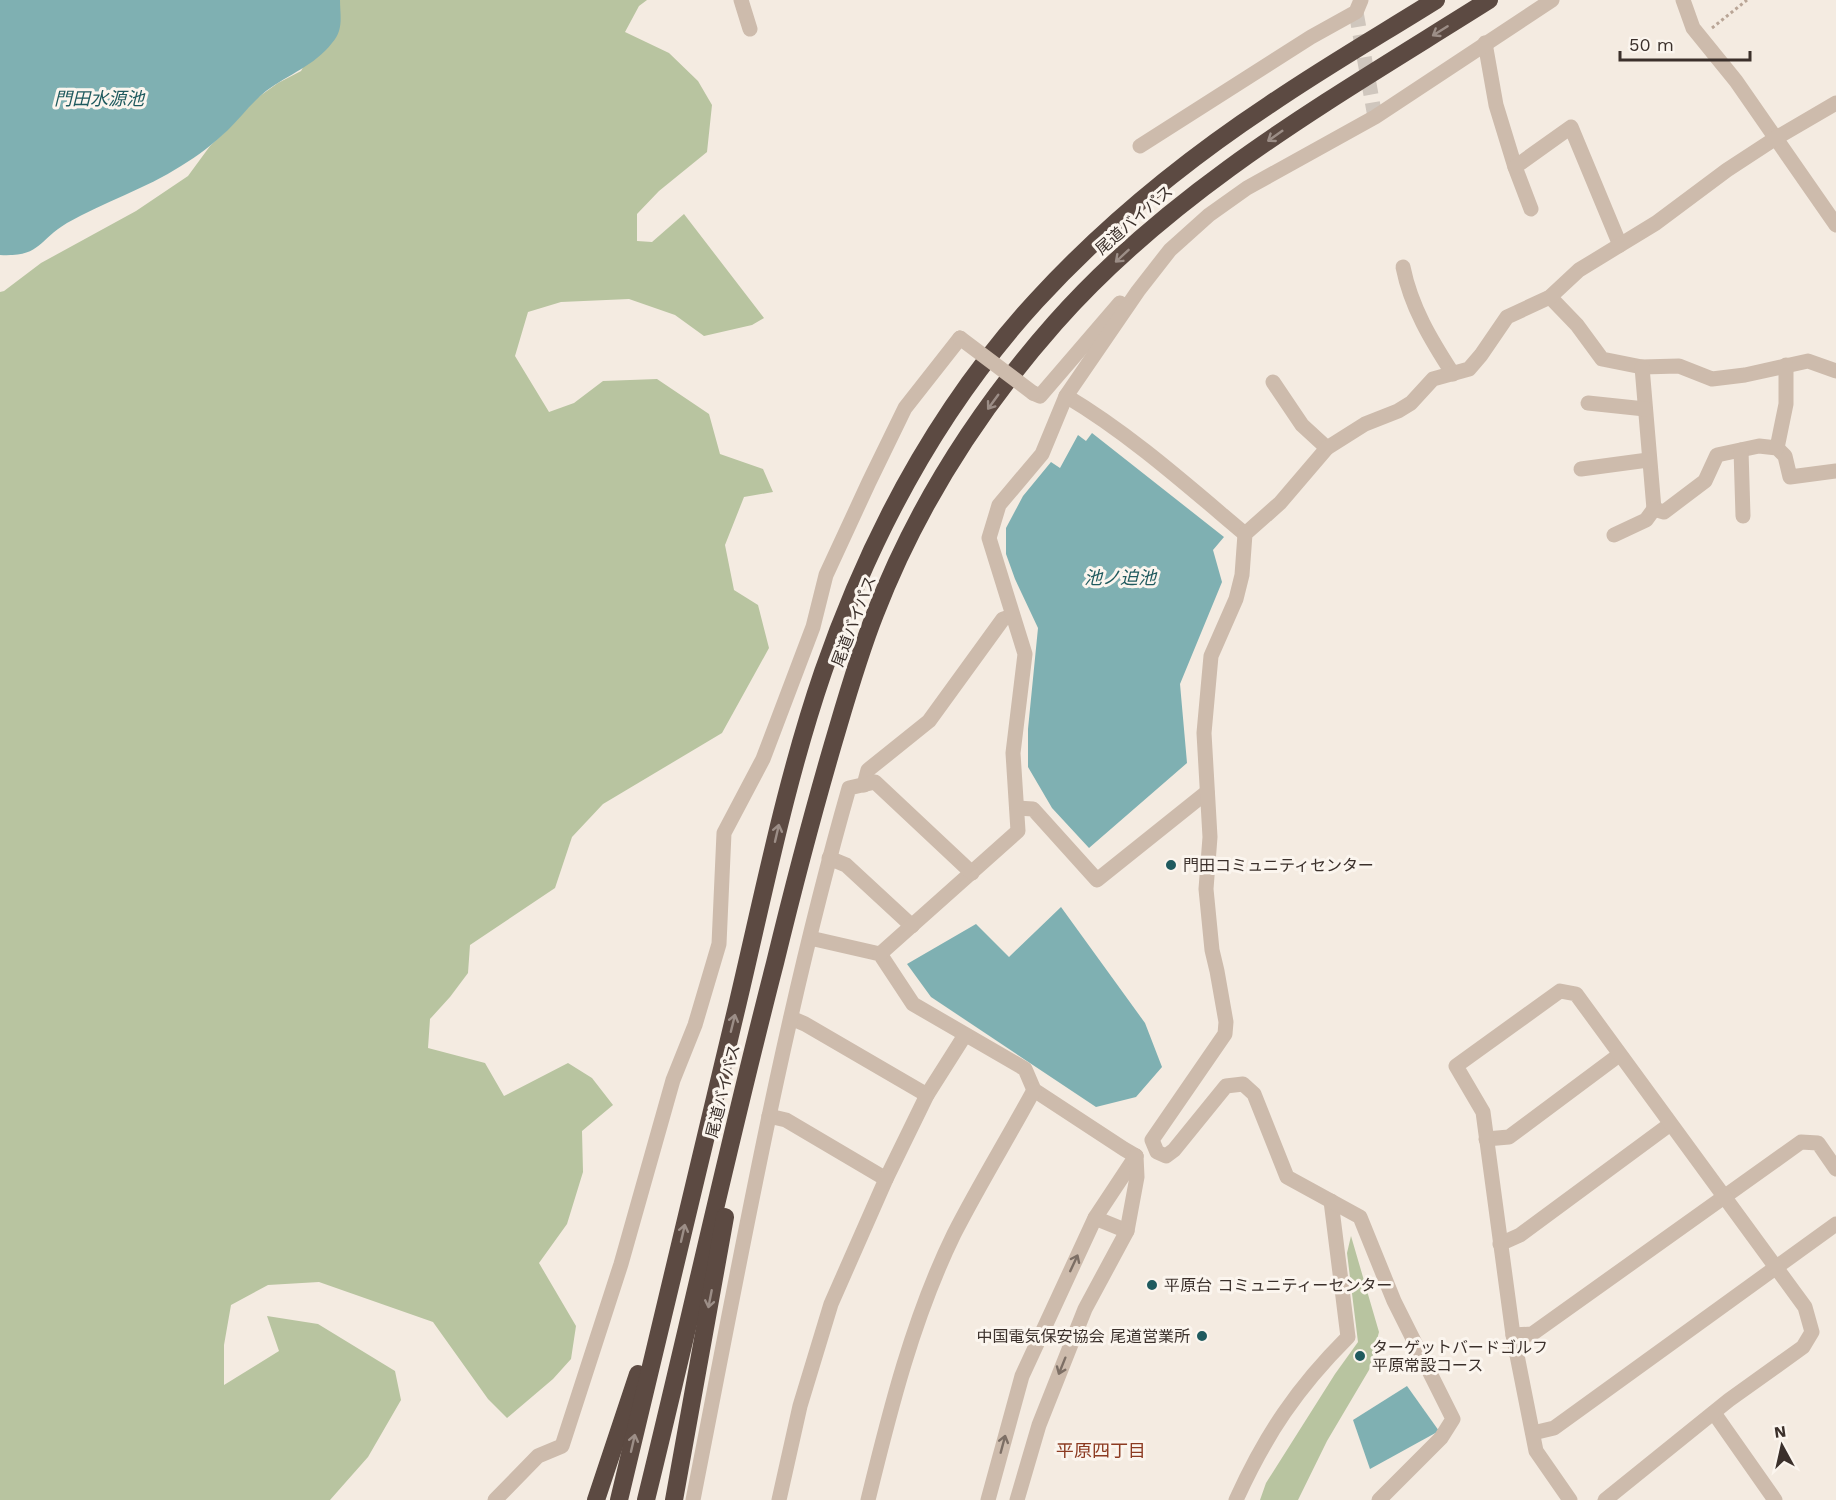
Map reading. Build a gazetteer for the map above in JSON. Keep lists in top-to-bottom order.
{
  "streets": {
    "highway": ["尾道バイパス"]
  },
  "districts": ["平原四丁目"],
  "water": ["門田水源池", "池ノ迫池"],
  "places": [
    "門田コミュニティセンター",
    "平原台 コミュニティーセンター",
    "中国電気保安協会 尾道営業所",
    "ターゲットバードゴルフ 平原常設コース"
  ],
  "scale_bar": "50 m",
  "north": "top"
}
